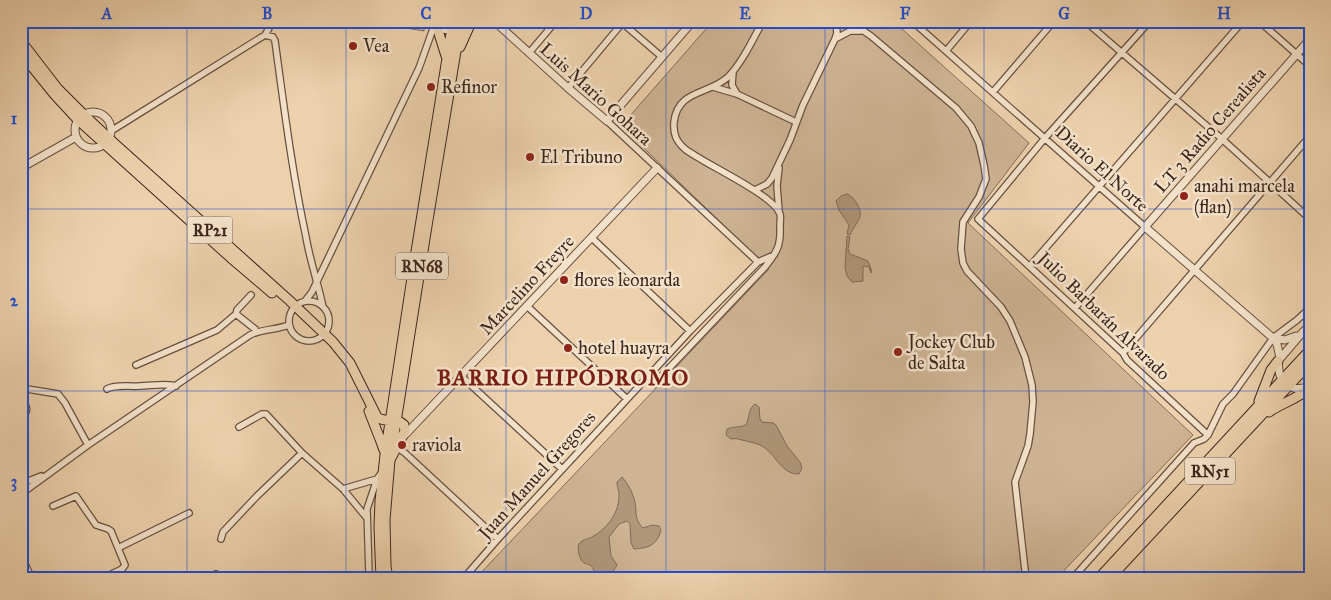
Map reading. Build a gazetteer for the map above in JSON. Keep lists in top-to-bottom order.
{
  "streets": {
    "main road": ["RP21", "RN68", "RN51"],
    "street": [
      "Luis Mario Gohara",
      "LT 3 Radio Cerealista",
      "Diario El Norte",
      "Marcelino Freyre",
      "Julio Barbarán Alvarado",
      "Juan Manuel Gregores"
    ]
  },
  "crossings": [
    ["Luis Mario Gohara", "Marcelino Freyre"],
    ["Luis Mario Gohara", "Juan Manuel Gregores"],
    ["LT 3 Radio Cerealista", "Diario El Norte"],
    ["LT 3 Radio Cerealista", "Julio Barbarán Alvarado"],
    ["Diario El Norte", "Julio Barbarán Alvarado"],
    ["RP21", "RN68"]
  ],
  "districts": ["BARRIO HIPÓDROMO"],
  "places": [
    "Vea",
    "Refinor",
    "El Tribuno",
    "anahi marcela (flan)",
    "flores leonarda",
    "hotel huayra",
    "Jockey Club de Salta",
    "raviola"
  ],
  "grid": {
    "columns": [
      "A",
      "B",
      "C",
      "D",
      "E",
      "F",
      "G",
      "H"
    ],
    "rows": ["1", "2", "3"]
  }
}
